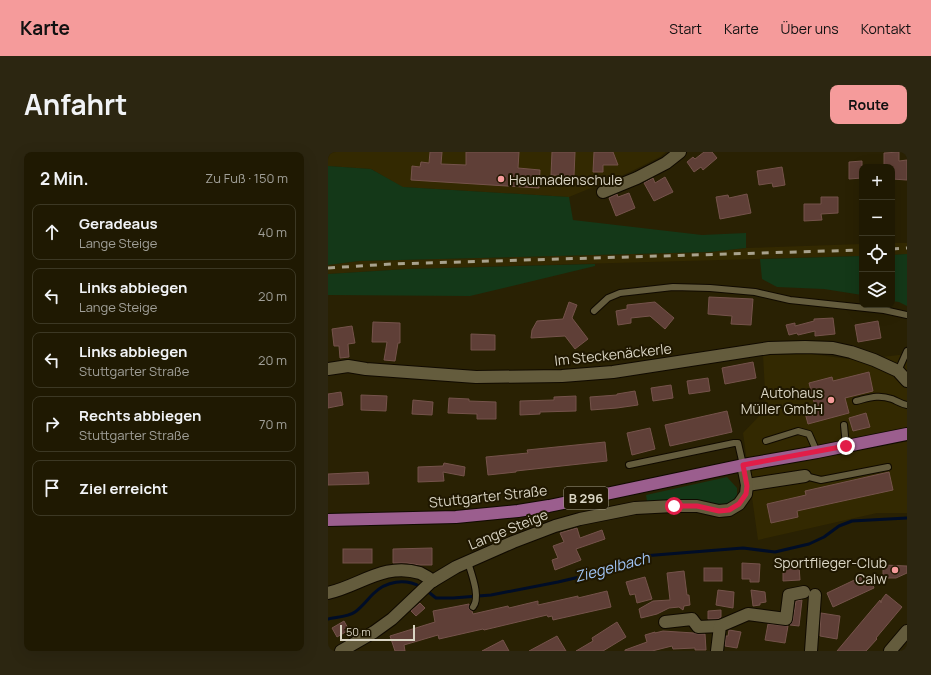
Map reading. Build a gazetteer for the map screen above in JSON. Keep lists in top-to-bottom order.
{
  "streets": {
    "main road": ["Stuttgarter Straße", "B 296"],
    "street": ["Im Steckenäckerle", "Lange Steige"]
  },
  "water": ["Ziegelbach"],
  "places": ["Heumadenschule", "Autohaus Müller GmbH", "Sportflieger-Club Calw"],
  "scale_bar": "50 m",
  "page": {
    "header": "Karte",
    "nav": [
      "Start",
      "Karte",
      "Über uns",
      "Kontakt"
    ],
    "title": "Anfahrt",
    "buttons": "Route",
    "heading": ["2 Min.", "Zu Fuß · 150 m"],
    "map_buttons": ["+", "−"],
    "list": [
      ["Geradeaus", "Lange Steige", "40 m"],
      ["Links abbiegen", "Lange Steige", "20 m"],
      ["Links abbiegen", "Stuttgarter Straße", "20 m"],
      ["Rechts abbiegen", "Stuttgarter Straße", "70 m"],
      "Ziel erreicht"
    ],
    "scale": "50 m"
  }
}
